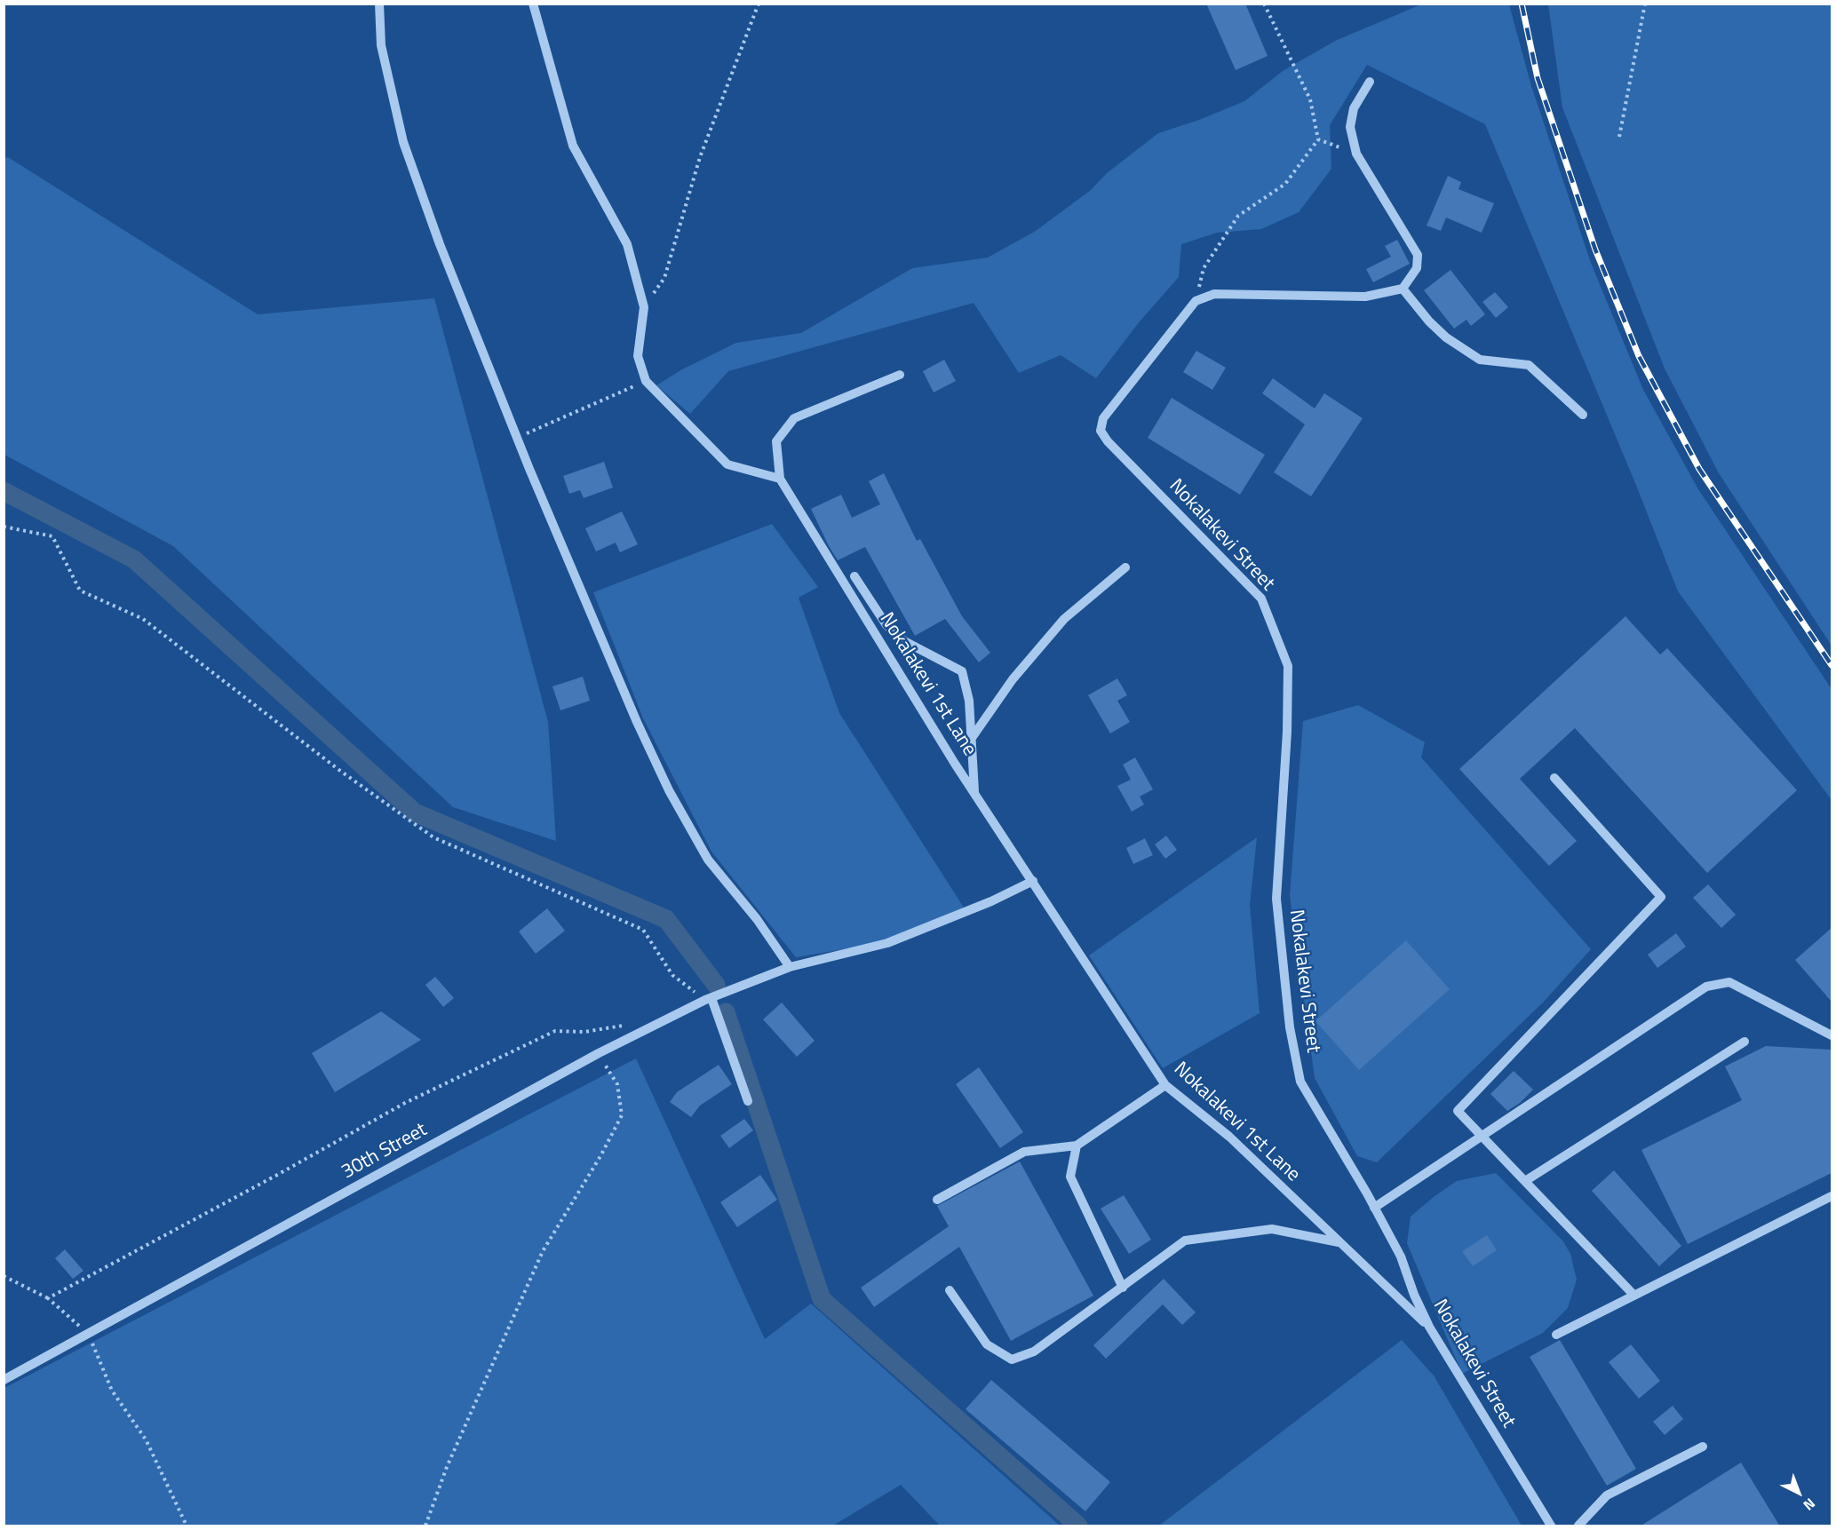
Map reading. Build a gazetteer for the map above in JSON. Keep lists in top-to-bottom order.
{
  "streets": {
    "street": ["Nokalakevi Street", "Nokalakevi 1st Lane", "30th Street"]
  },
  "crossings": [
    ["Nokalakevi Street", "Nokalakevi 1st Lane"],
    ["Nokalakevi 1st Lane", "30th Street"]
  ],
  "north": "bottom right"
}
